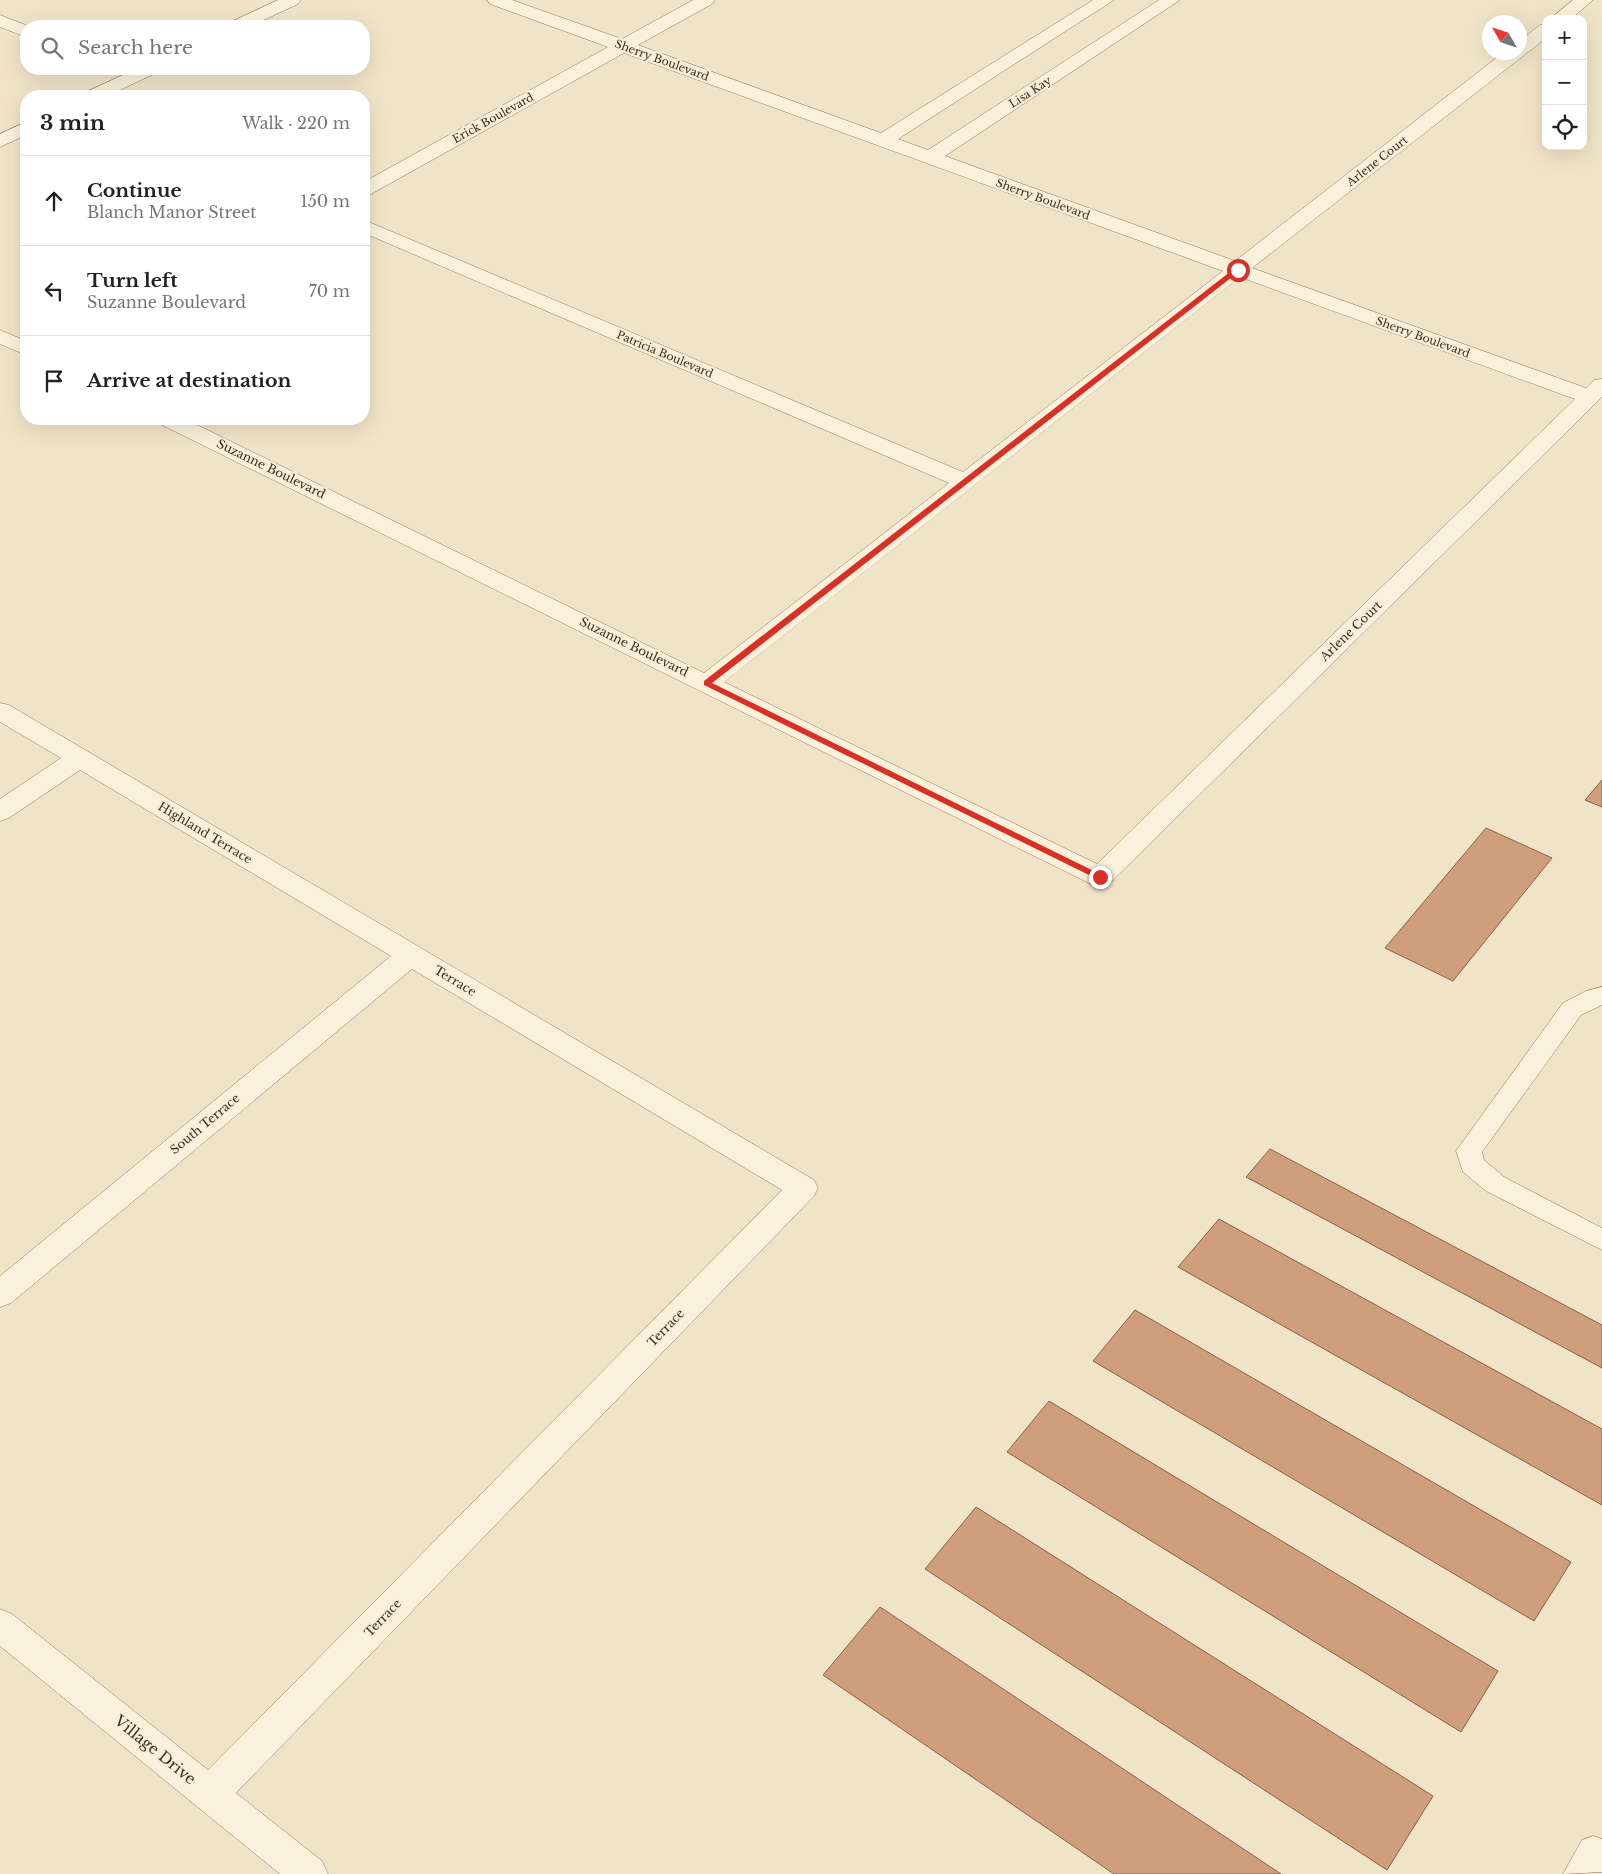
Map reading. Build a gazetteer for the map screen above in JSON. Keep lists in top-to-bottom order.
{
  "streets": {
    "street": [
      "Sherry Boulevard",
      "Lisa Kay",
      "Erick Boulevard",
      "Arlene Court",
      "Patricia Boulevard",
      "Suzanne Boulevard",
      "Highland Terrace",
      "Terrace",
      "South Terrace",
      "Village Drive"
    ]
  },
  "crossings": [
    ["Sherry Boulevard", "Lisa Kay"],
    ["Sherry Boulevard", "Erick Boulevard"],
    ["Sherry Boulevard", "Arlene Court"],
    ["Arlene Court", "Patricia Boulevard"],
    ["Arlene Court", "Suzanne Boulevard"],
    ["Highland Terrace", "Terrace"],
    ["Highland Terrace", "South Terrace"],
    ["Terrace", "South Terrace"],
    ["Terrace", "Village Drive"]
  ],
  "north": "top left",
  "page": {
    "map_buttons": ["+", "−"],
    "search": "Search here",
    "heading": ["3 min", "Walk · 220 m"],
    "list": [
      ["Continue", "Blanch Manor Street", "150 m"],
      ["Turn left", "Suzanne Boulevard", "70 m"],
      "Arrive at destination"
    ]
  }
}
